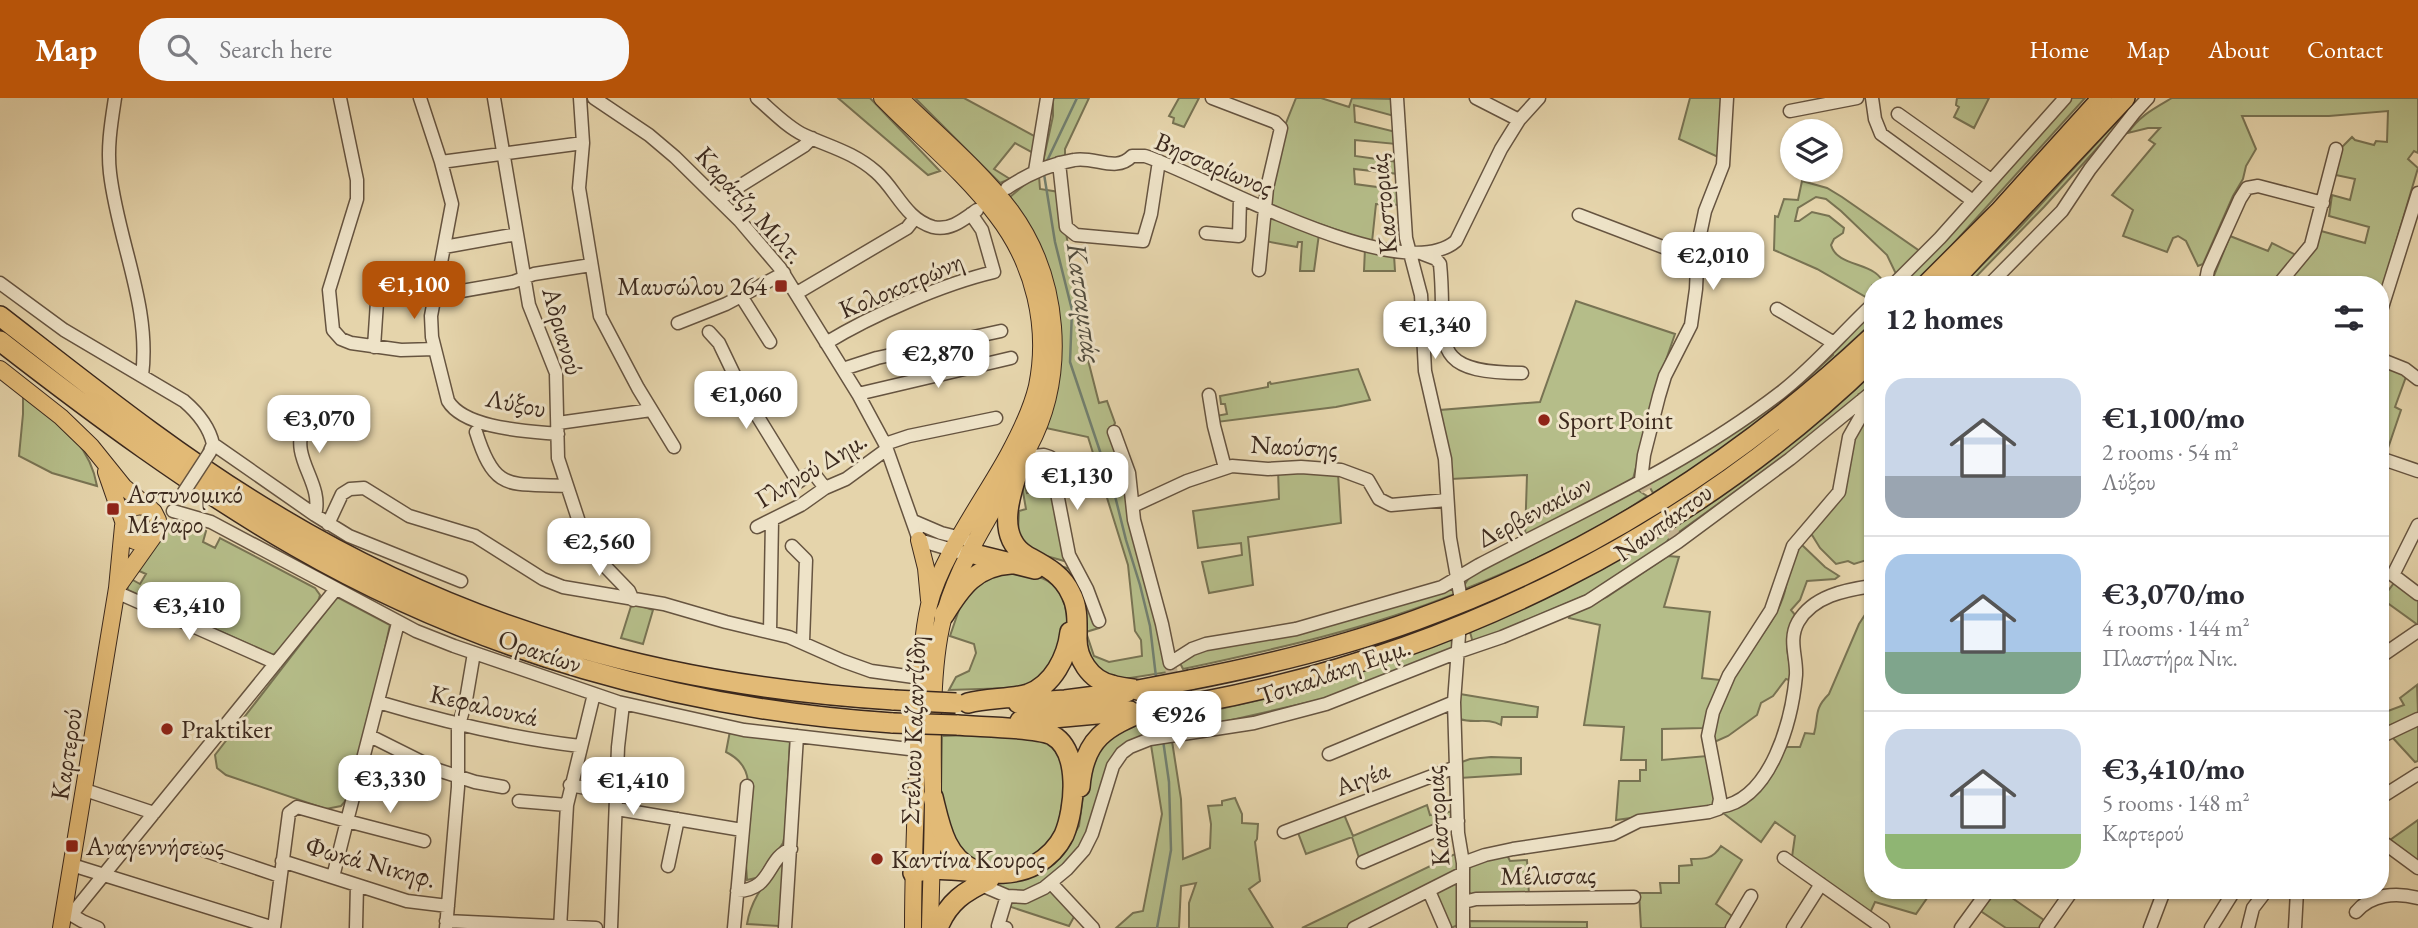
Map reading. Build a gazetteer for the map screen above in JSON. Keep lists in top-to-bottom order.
{
  "streets": {
    "main road": ["Στέλιου Καζαντζίδη", "Καρτερού"],
    "street": [
      "Βησσαρίωνος",
      "Καστοριάς",
      "Καράτζη Μιλτ.",
      "Κολοκοτρώνη",
      "Αδριανού",
      "Λύξου",
      "Ναούσης",
      "Γληνού Δημ.",
      "Δερβενακίων",
      "Ναυπάκτου",
      "Ορακίων",
      "Τσικαλάκη Εμμ.",
      "Κεφαλουκά",
      "Αιγέα",
      "Φωκά Νικηφ.",
      "Μέλισσας"
    ]
  },
  "crossings": [
    ["Βησσαρίωνος", "Καστοριάς"],
    ["Καστοριάς", "Ναούσης"],
    ["Καστοριάς", "Δερβενακίων"],
    ["Καστοριάς", "Ναυπάκτου"],
    ["Καστοριάς", "Τσικαλάκη Εμμ."],
    ["Καστοριάς", "Αιγέα"],
    ["Καστοριάς", "Μέλισσας"],
    ["Καράτζη Μιλτ.", "Κολοκοτρώνη"],
    ["Καράτζη Μιλτ.", "Γληνού Δημ."],
    ["Αδριανού", "Λύξου"],
    ["Ναούσης", "Δερβενακίων"],
    ["Ναυπάκτου", "Τσικαλάκη Εμμ."],
    ["Ορακίων", "Στέλιου Καζαντζίδη"]
  ],
  "water": ["Κατσαμπάς"],
  "places": {
    "transit": ["Μαυσώλου 264", "Αστυνομικό Μέγαρο", "Αναγεννήσεως"],
    "other": ["Sport Point", "Praktiker", "Καντίνα Κουρος"]
  },
  "page": {
    "header": "Map",
    "search": "Search here",
    "nav": [
      "Home",
      "Map",
      "About",
      "Contact"
    ],
    "price": [
      "€2,010",
      "€1,100",
      "€1,340",
      "€2,870",
      "€1,060",
      "€3,070",
      "€1,130",
      "€2,560",
      "€3,410",
      "€926",
      "€3,330",
      "€1,410"
    ],
    "heading": "12 homes",
    "list": [
      {
        "name": "€1,100/mo",
        "note": "2 rooms · 54 m² · Λύξου"
      },
      {
        "name": "€3,070/mo",
        "note": "4 rooms · 144 m² · Πλαστήρα Νικ."
      },
      {
        "name": "€3,410/mo",
        "note": "5 rooms · 148 m² · Καρτερού"
      }
    ]
  }
}
